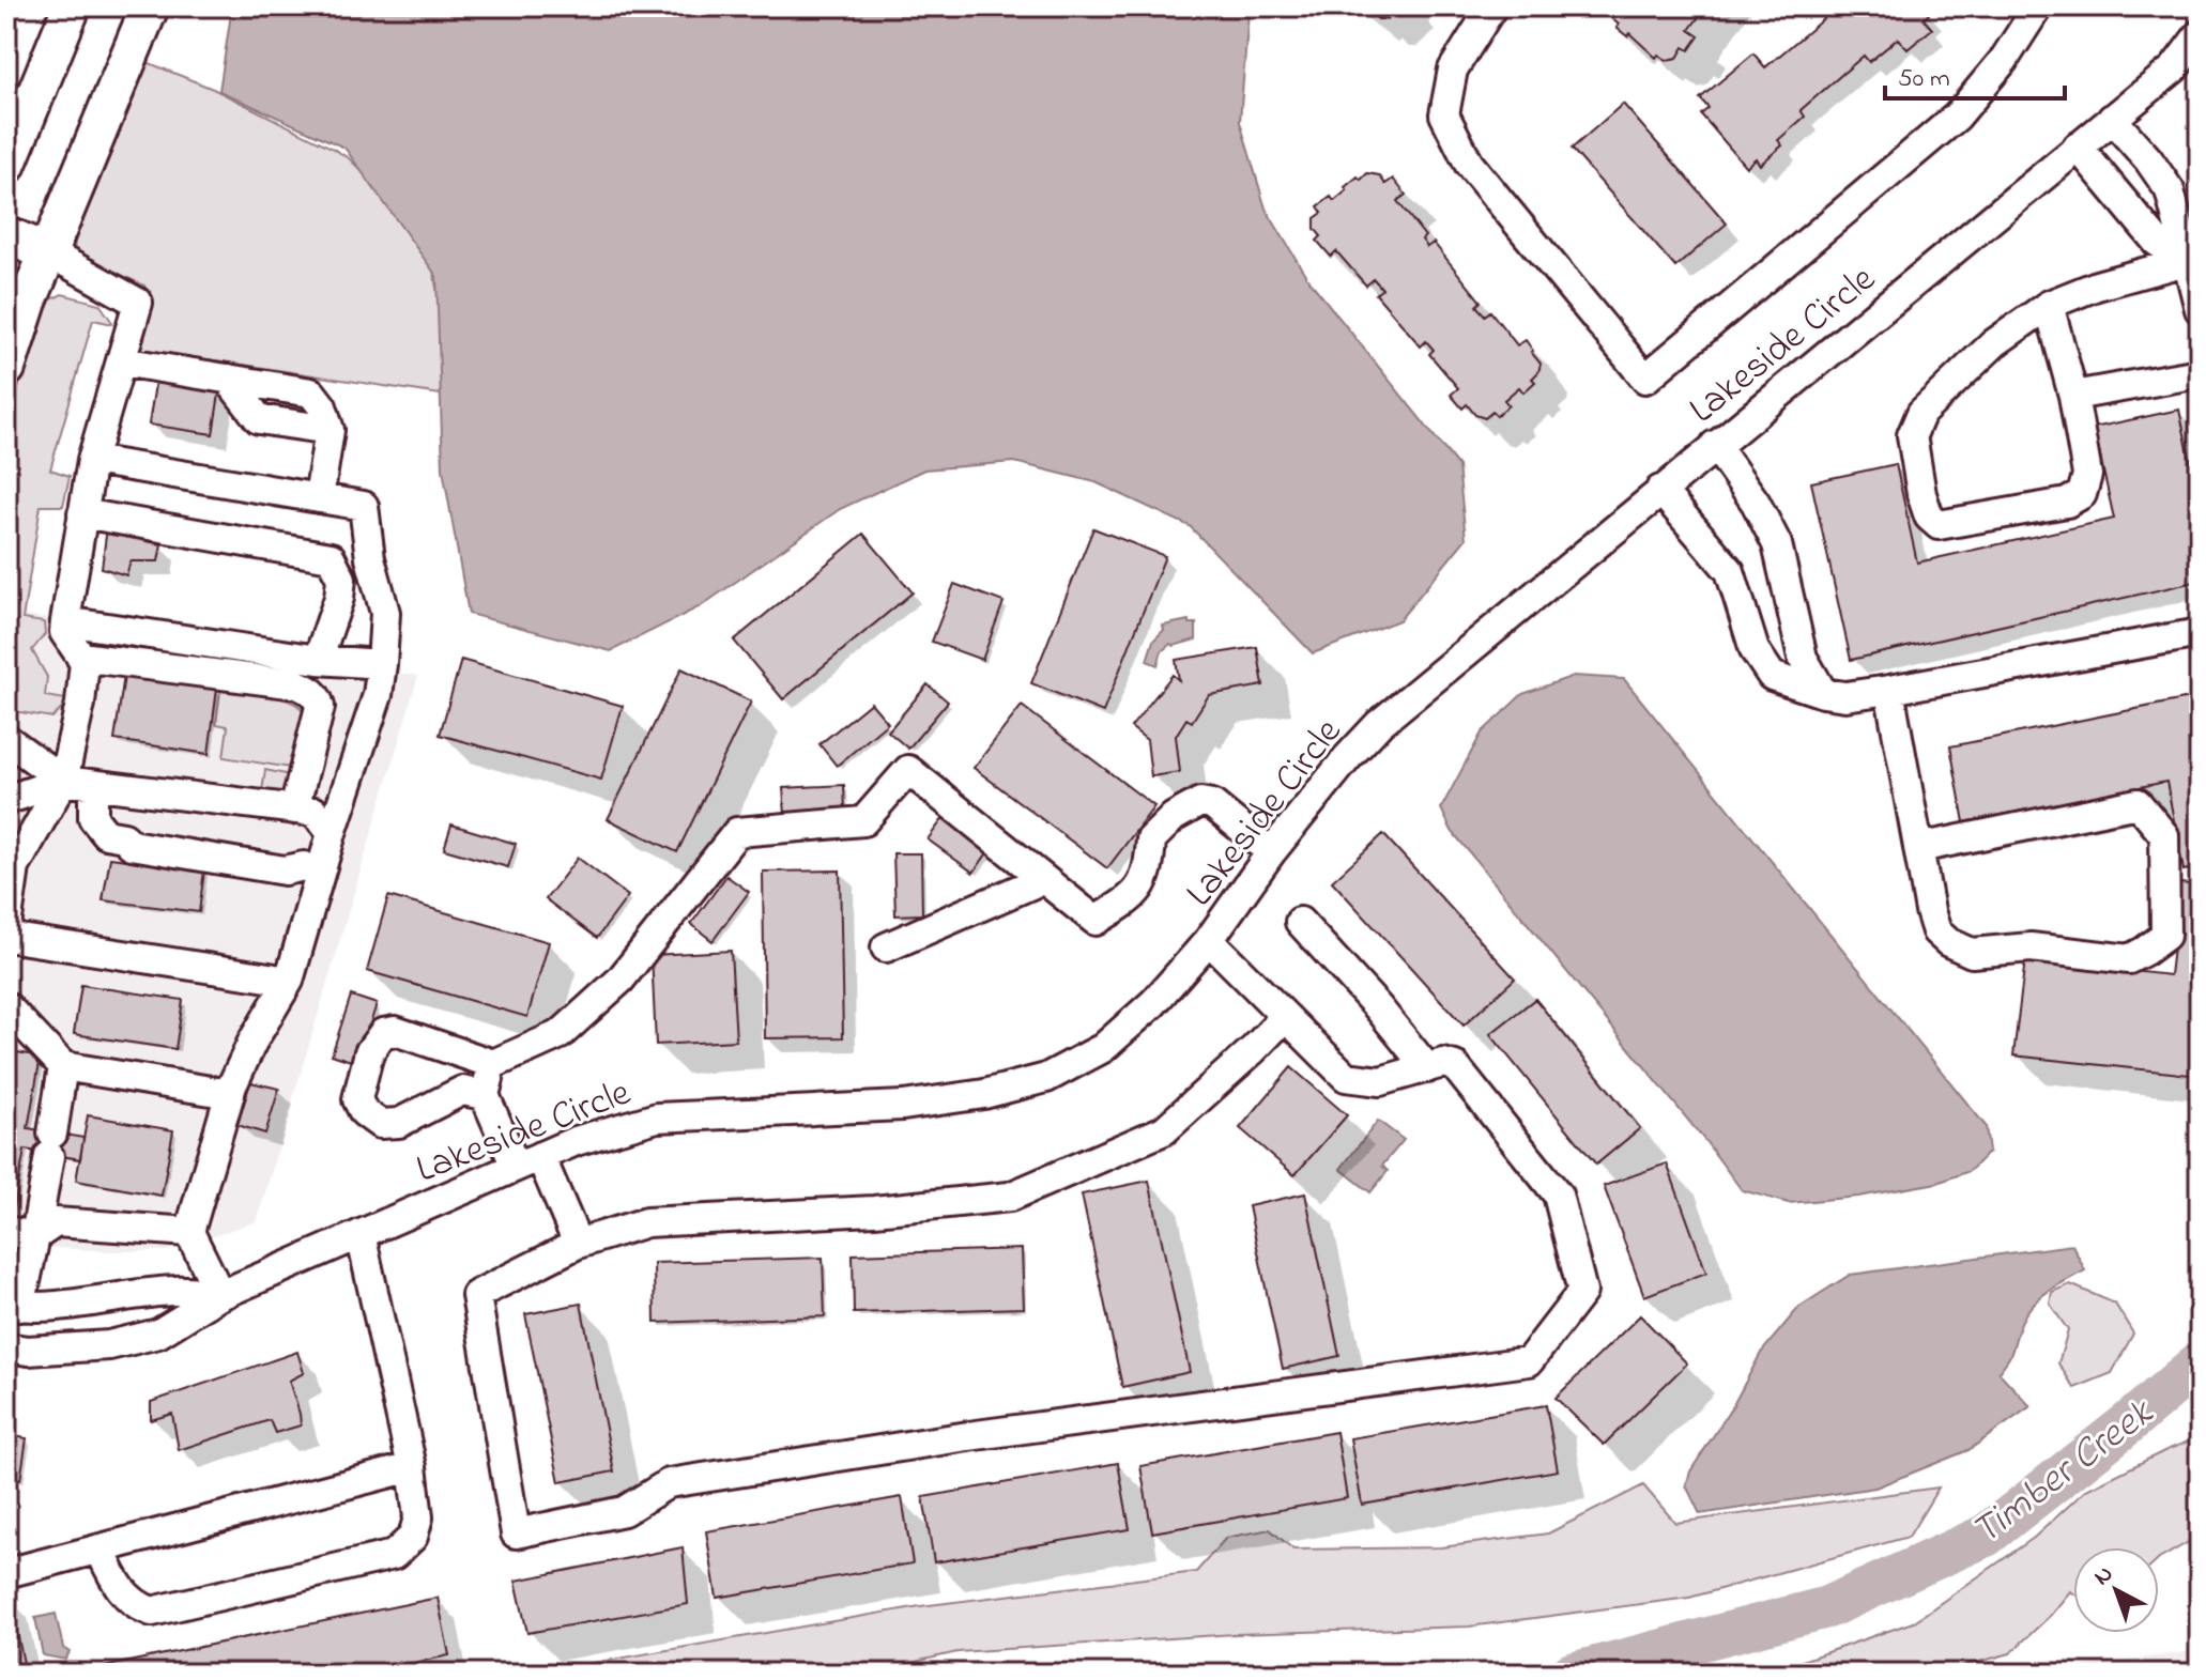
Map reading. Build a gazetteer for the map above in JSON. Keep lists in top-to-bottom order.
{
  "streets": {
    "street": ["Lakeside Circle"]
  },
  "water": ["Timber Creek"],
  "scale_bar": "50 m",
  "north": "top left"
}
